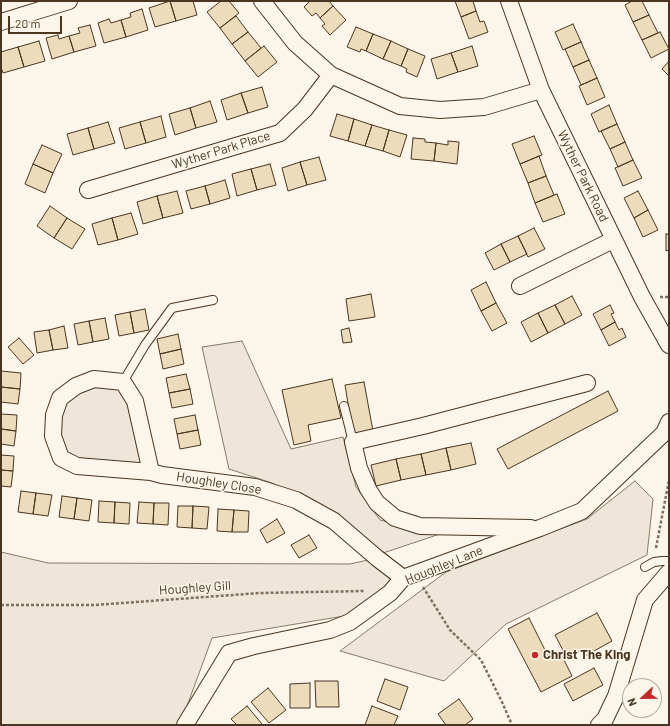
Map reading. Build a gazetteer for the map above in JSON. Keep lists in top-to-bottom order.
{
  "streets": {
    "street": [
      "Wyther Park Place",
      "Wyther Park Road",
      "Houghley Close",
      "Houghley Lane"
    ],
    "path": ["Houghley Gill"]
  },
  "crossings": [
    ["Houghley Close", "Houghley Lane"],
    ["Houghley Lane", "Houghley Gill"]
  ],
  "places": ["Christ The King"],
  "scale_bar": "20 m",
  "north": "left"
}
